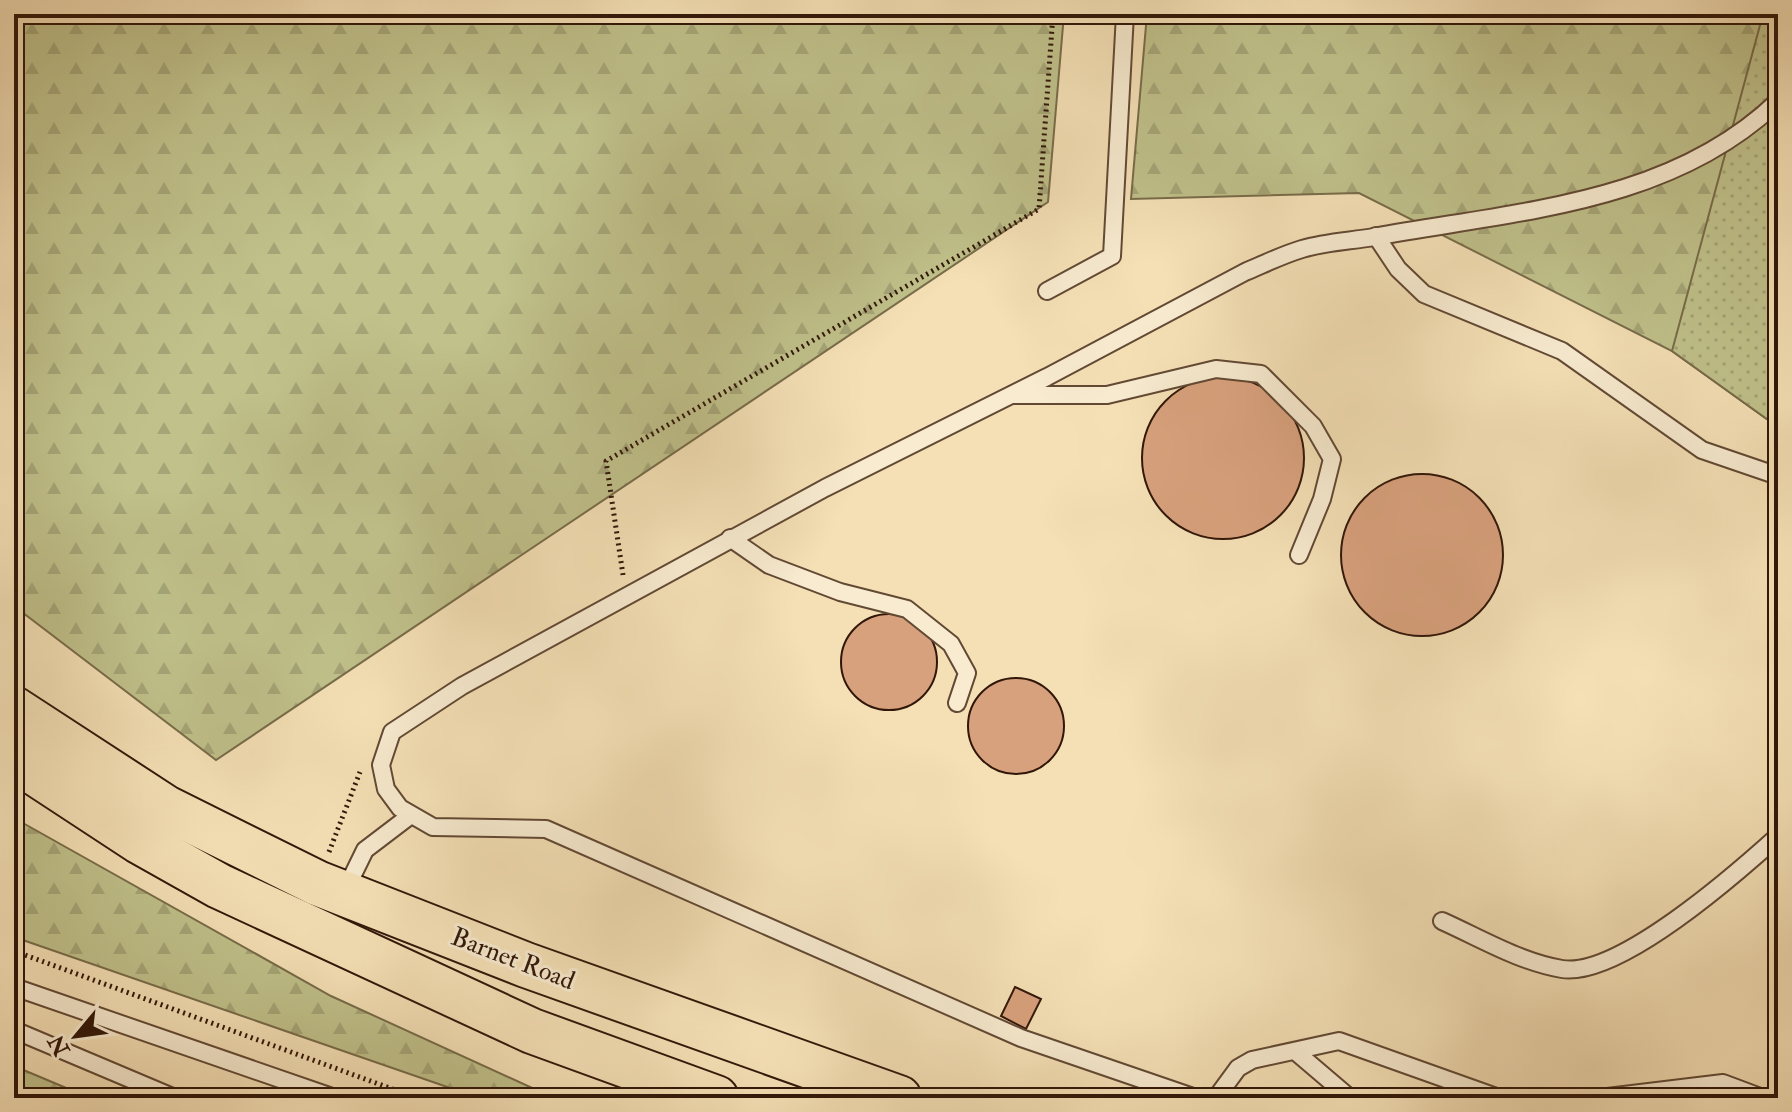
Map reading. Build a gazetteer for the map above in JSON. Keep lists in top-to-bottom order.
{
  "streets": {
    "main road": ["Barnet Road"]
  },
  "north": "bottom left"
}
